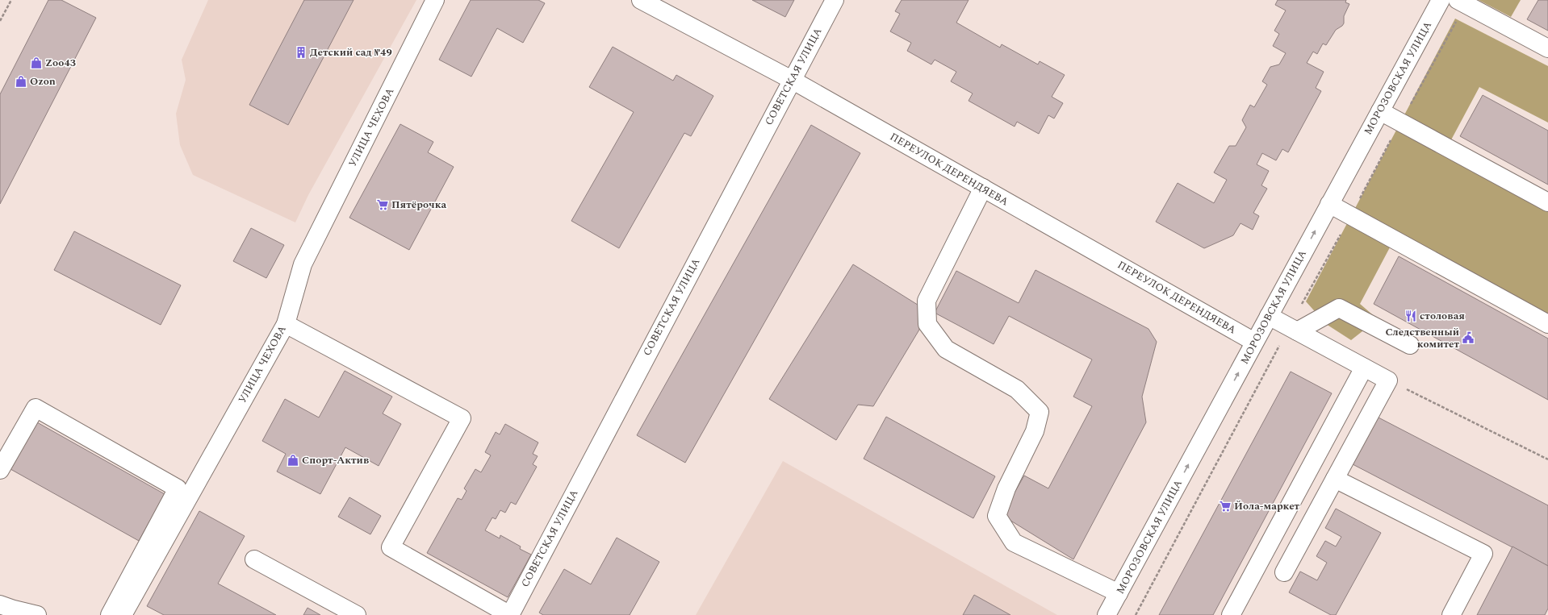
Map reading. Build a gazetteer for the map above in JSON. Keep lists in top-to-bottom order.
{
  "streets": {
    "street": [
      "СОВЕТСКАЯ УЛИЦА",
      "МОРОЗОВСКАЯ УЛИЦА",
      "УЛИЦА ЧЕХОВА",
      "ПЕРЕУЛОК ДЕРЕНДЯЕВА"
    ]
  },
  "crossings": [
    ["СОВЕТСКАЯ УЛИЦА", "ПЕРЕУЛОК ДЕРЕНДЯЕВА"],
    ["МОРОЗОВСКАЯ УЛИЦА", "ПЕРЕУЛОК ДЕРЕНДЯЕВА"]
  ],
  "places": {
    "building": ["Детский сад №49"],
    "shop": ["Zoo43", "Ozon", "Спорт-Актив"],
    "supermarket": ["Пятёрочка", "Йола-маркет"],
    "restaurant": ["столовая"],
    "public building": ["Следственный комитет"]
  }
}
